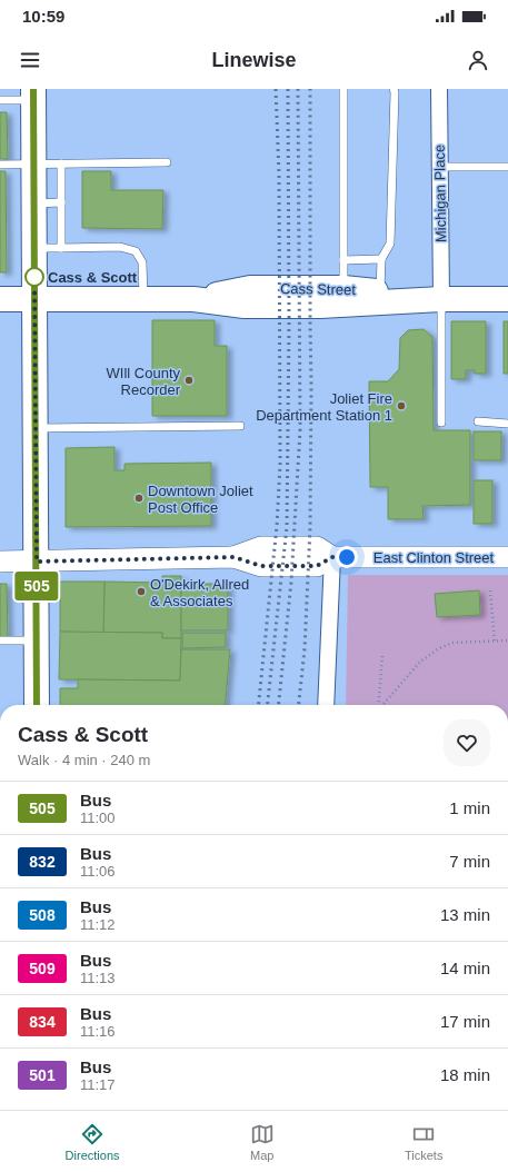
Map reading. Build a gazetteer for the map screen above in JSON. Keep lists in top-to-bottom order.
{
  "streets": {
    "main road": ["Cass Street"],
    "street": ["Michigan Place", "East Clinton Street"]
  },
  "crossings": [
    ["Michigan Place", "Cass Street"]
  ],
  "places": [
    "Cass & Scott",
    "WIll County Recorder",
    "Joliet Fire Department Station 1",
    "Downtown Joliet Post Office",
    "O'Dekirk, Allred & Associates"
  ],
  "lines": ["bus line 505"],
  "page": {
    "status": "10:59",
    "header": "Linewise",
    "on_map": "505",
    "heading": ["Cass & Scott", "Walk · 4 min · 240 m"],
    "list": [
      {
        "mark": "505",
        "name": "Bus",
        "note": "11:00",
        "value": "1 min"
      },
      {
        "mark": "832",
        "name": "Bus",
        "note": "11:06",
        "value": "7 min"
      },
      {
        "mark": "508",
        "name": "Bus",
        "note": "11:12",
        "value": "13 min"
      },
      {
        "mark": "509",
        "name": "Bus",
        "note": "11:13",
        "value": "14 min"
      },
      {
        "mark": "834",
        "name": "Bus",
        "note": "11:16",
        "value": "17 min"
      },
      {
        "mark": "501",
        "name": "Bus",
        "note": "11:17",
        "value": "18 min"
      }
    ],
    "tabs": ["Directions", "Map", "Tickets"]
  }
}
